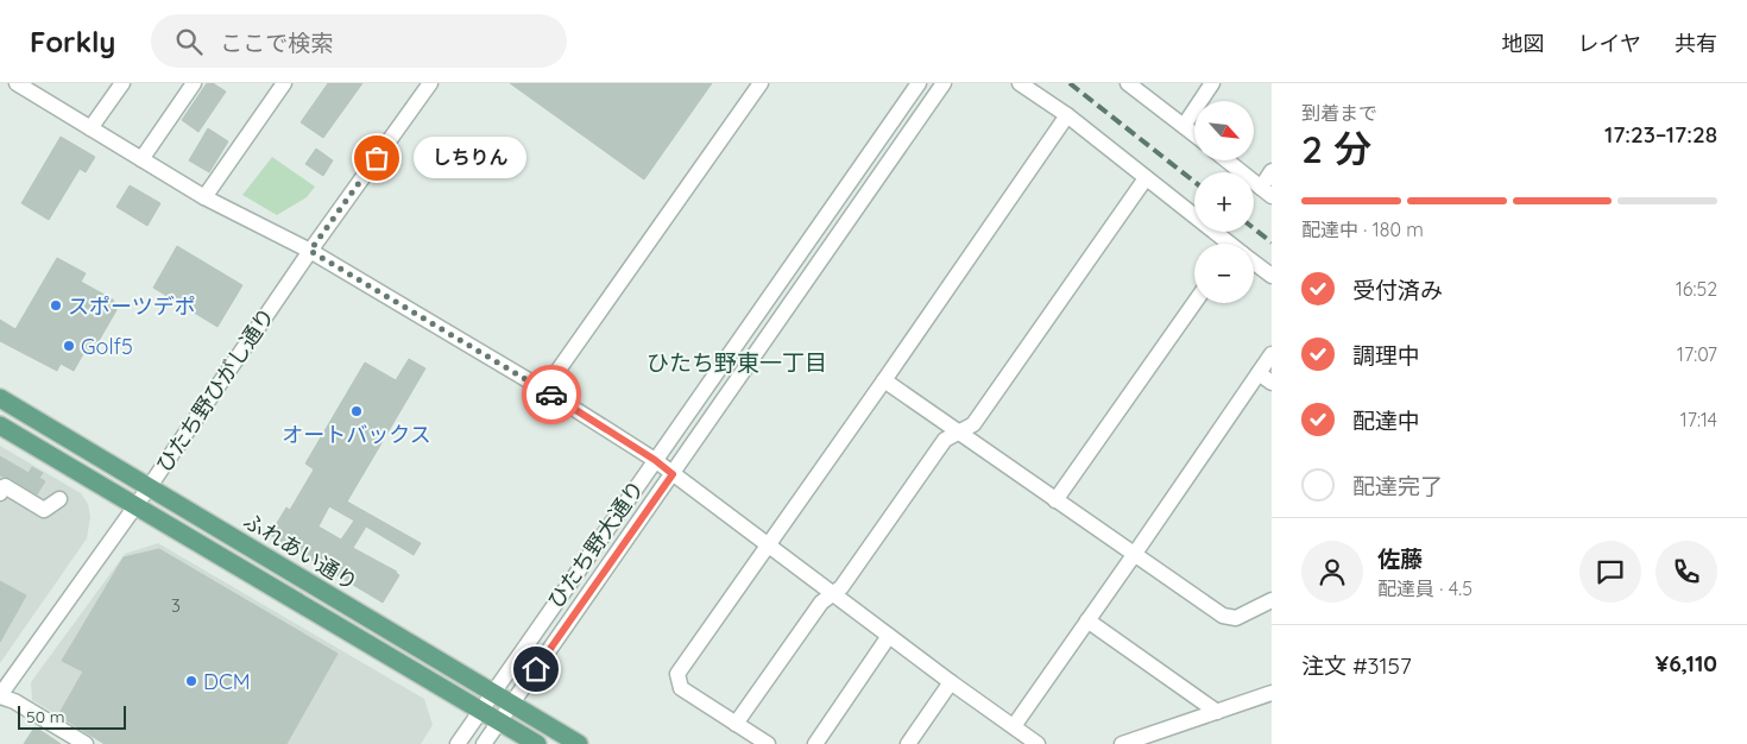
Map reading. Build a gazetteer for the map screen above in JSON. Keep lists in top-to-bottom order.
{
  "streets": {
    "main road": ["ふれあい通り"],
    "street": ["ひたち野ひがし通り", "ひたち野大通り"]
  },
  "crossings": [
    ["ひたち野ひがし通り", "ふれあい通り"],
    ["ひたち野大通り", "ふれあい通り"]
  ],
  "districts": ["ひたち野東一丁目"],
  "places": [
    "しちりん",
    "スポーツデポ",
    "Golf5",
    "オートバックス",
    "DCM"
  ],
  "house_numbers": ["3"],
  "scale_bar": "50 m",
  "north": "bottom right",
  "page": {
    "header": "Forkly",
    "search": "ここで検索",
    "nav": ["地図", "レイヤ", "共有"],
    "heading": ["2 分", "到着まで", "17:23–17:28"],
    "panel": [
      "佐藤",
      "配達員 · 4.5",
      "注文 #3157",
      "¥6,110"
    ],
    "map_buttons": ["+", "−"],
    "bubble": "しちりん",
    "bar": "配達中 · 180 m",
    "list": [
      ["受付済み", "16:52"],
      ["調理中", "17:07"],
      ["配達中", "17:14"],
      "配達完了"
    ],
    "scale": "50 m"
  }
}
